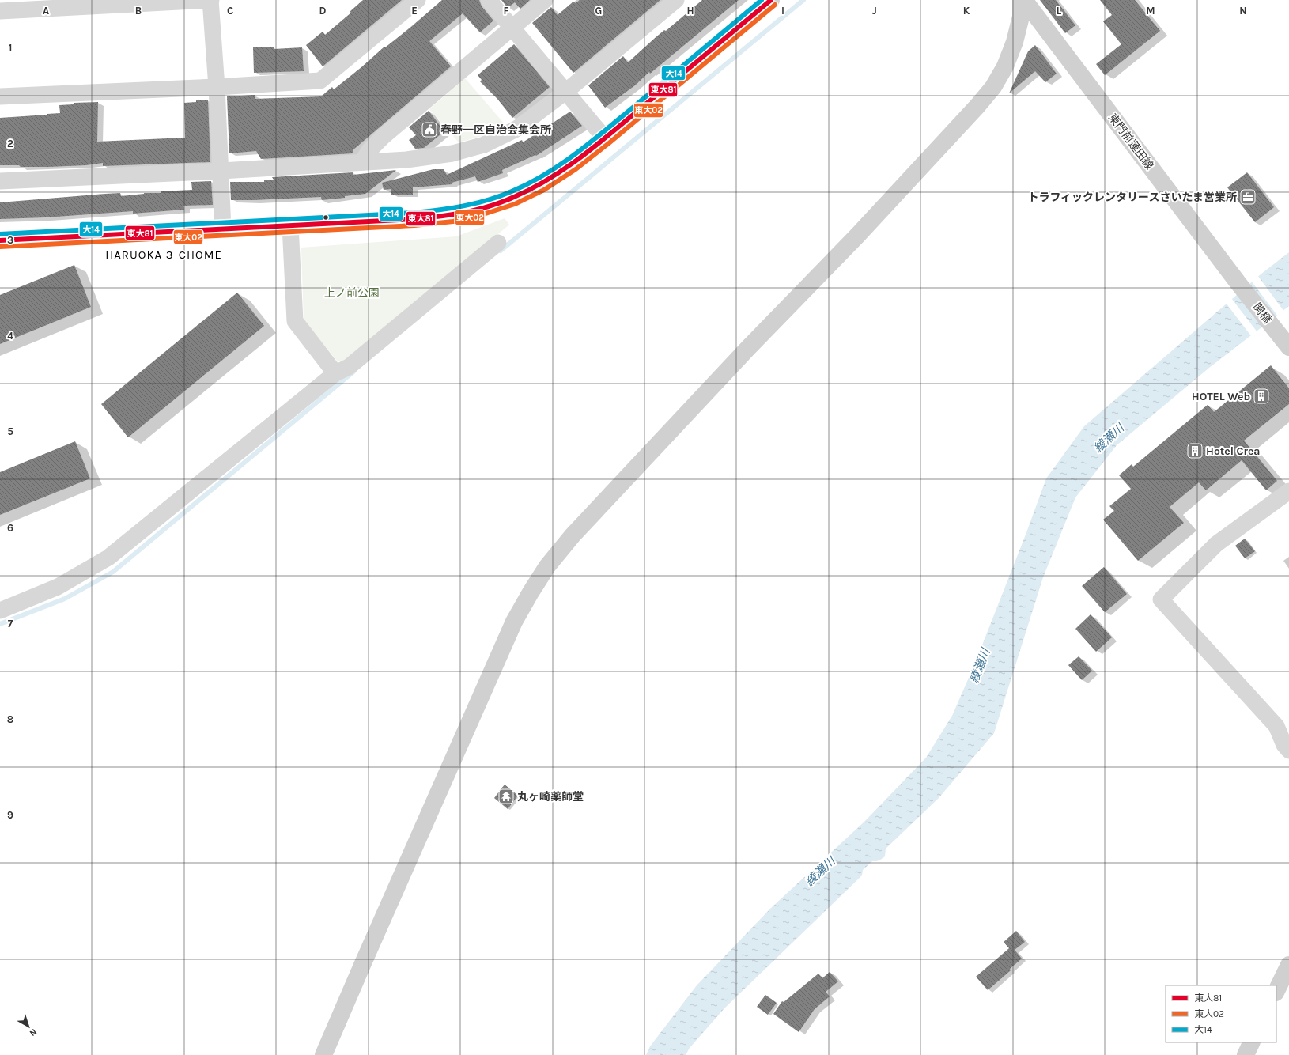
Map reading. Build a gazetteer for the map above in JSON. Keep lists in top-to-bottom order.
{
  "streets": {
    "street": ["東門前蓮田線", "関橋"]
  },
  "crossings": [
    ["東門前蓮田線", "関橋"]
  ],
  "districts": ["HARUOKA 3-CHOME"],
  "water": ["綾瀬川"],
  "parks": ["上ノ前公園"],
  "places": {
    "public building": ["春野一区自治会集会所"],
    "office": ["トラフィックレンタリースさいたま営業所"],
    "building": ["HOTEL Web", "Hotel Crea"],
    "temple": ["丸ヶ崎薬師堂"]
  },
  "lines": ["transit line 東大81", "transit line 大14", "transit line 東大02"],
  "legend": ["東大81", "東大02", "大14"],
  "north": "bottom right",
  "grid": {
    "columns": [
      "A",
      "B",
      "C",
      "D",
      "E",
      "F",
      "G",
      "H",
      "I",
      "J",
      "K",
      "L",
      "M",
      "N"
    ],
    "rows": [
      "1",
      "2",
      "3",
      "4",
      "5",
      "6",
      "7",
      "8",
      "9"
    ]
  }
}
